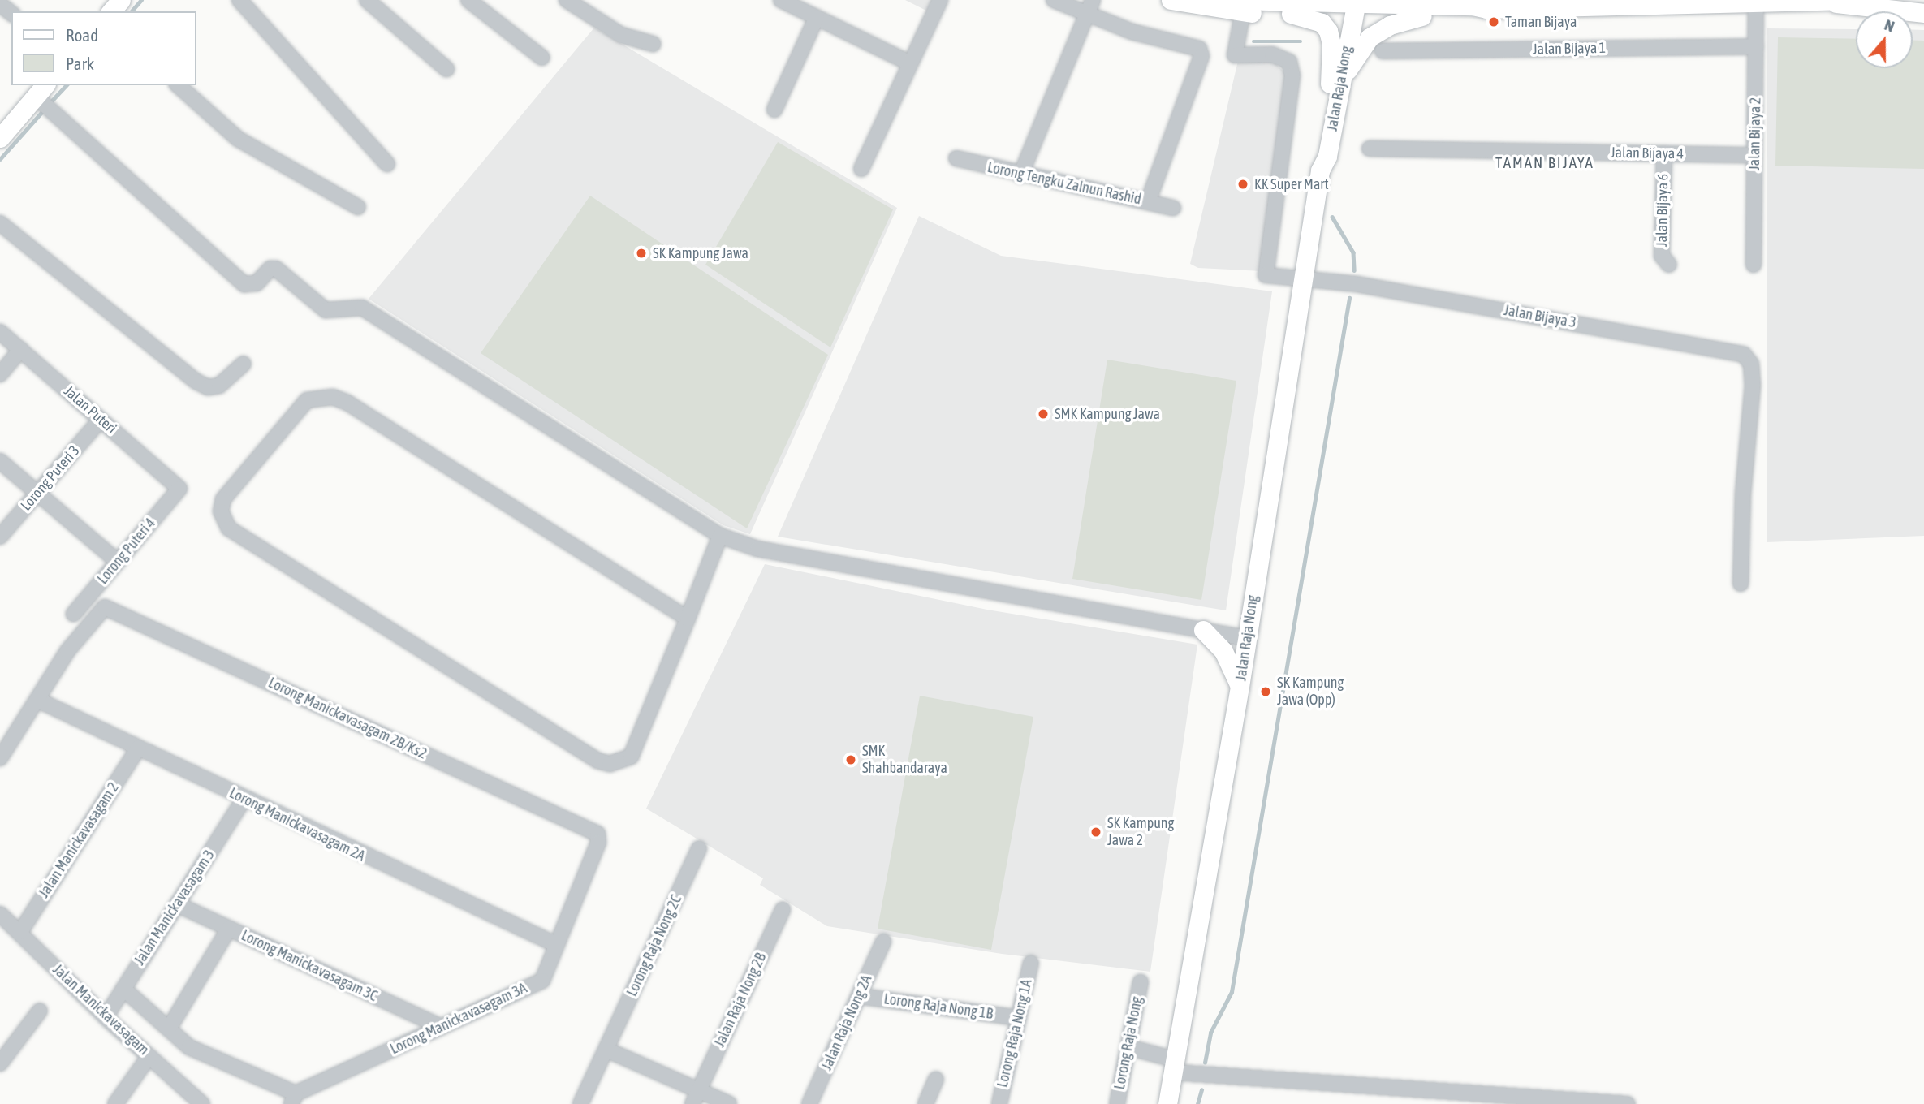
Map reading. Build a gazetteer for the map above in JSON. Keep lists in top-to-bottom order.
{
  "streets": {
    "main road": ["Jalan Raja Nong"],
    "street": [
      "Jalan Bijaya 1",
      "Jalan Bijaya 2",
      "Jalan Bijaya 4",
      "Lorong Tengku Zainun Rashid",
      "Jalan Bijaya 6",
      "Jalan Bijaya 3",
      "Jalan Puteri",
      "Lorong Puteri 3",
      "Lorong Puteri 4",
      "Lorong Manickavasagam 2B/Ks2",
      "Lorong Manickavasagam 2A",
      "Jalan Manickavasagam 2",
      "Jalan Manickavasagam 3",
      "Lorong Raja Nong 2C",
      "Lorong Manickavasagam 3C",
      "Jalan Raja Nong 2B",
      "Lorong Raja Nong 1B",
      "Jalan Manickavasagam",
      "Lorong Manickavasagam 3A",
      "Jalan Raja Nong 2A",
      "Lorong Raja Nong 1A",
      "Lorong Raja Nong"
    ]
  },
  "crossings": [
    ["Jalan Bijaya 1", "Jalan Bijaya 2"],
    ["Jalan Raja Nong", "Jalan Bijaya 3"],
    ["Jalan Bijaya 2", "Jalan Bijaya 4"],
    ["Jalan Bijaya 4", "Jalan Bijaya 6"],
    ["Jalan Puteri", "Lorong Puteri 3"],
    ["Jalan Puteri", "Lorong Puteri 4"],
    ["Lorong Manickavasagam 2B/Ks2", "Lorong Manickavasagam 2A"],
    ["Lorong Manickavasagam 2B/Ks2", "Lorong Manickavasagam 3A"],
    ["Lorong Manickavasagam 2A", "Jalan Manickavasagam 2"],
    ["Lorong Manickavasagam 2A", "Jalan Manickavasagam 3"],
    ["Lorong Manickavasagam 2A", "Lorong Manickavasagam 3A"],
    ["Jalan Manickavasagam 2", "Jalan Manickavasagam"],
    ["Jalan Manickavasagam 3", "Lorong Manickavasagam 3C"],
    ["Jalan Manickavasagam 3", "Jalan Manickavasagam"],
    ["Lorong Manickavasagam 3C", "Lorong Manickavasagam 3A"],
    ["Lorong Raja Nong 1B", "Jalan Raja Nong 2A"],
    ["Lorong Raja Nong 1B", "Lorong Raja Nong 1A"]
  ],
  "districts": ["TAMAN BIJAYA"],
  "places": [
    "Taman Bijaya",
    "KK Super Mart",
    "SK Kampung Jawa",
    "SMK Kampung Jawa",
    "SK Kampung Jawa (Opp)",
    "SMK Shahbandaraya",
    "SK Kampung Jawa 2"
  ],
  "legend": ["Road", "Park"],
  "north": "top"
}
